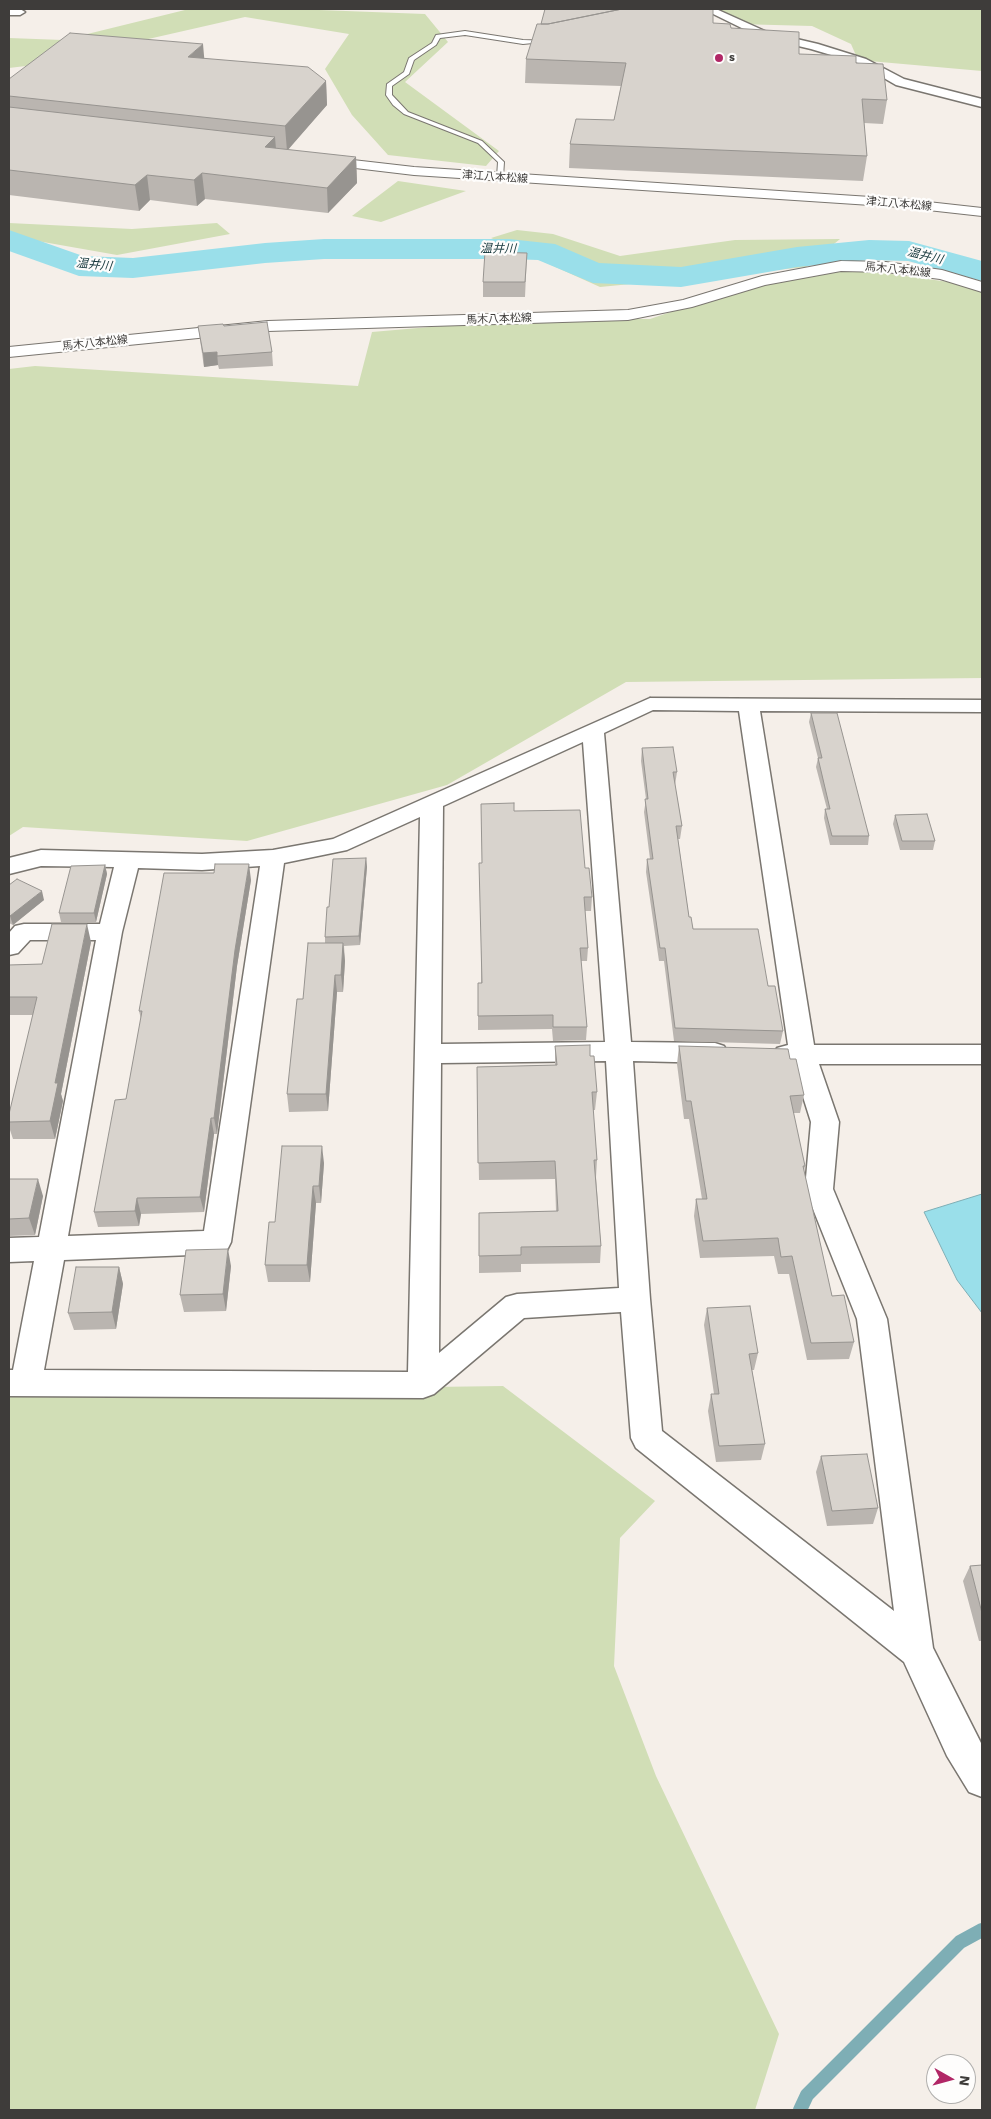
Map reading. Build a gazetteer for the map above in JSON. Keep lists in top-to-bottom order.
{
  "streets": {
    "main road": ["津江八本松線", "馬木八本松線"]
  },
  "water": ["温井川"],
  "places": ["s"],
  "north": "right"
}
